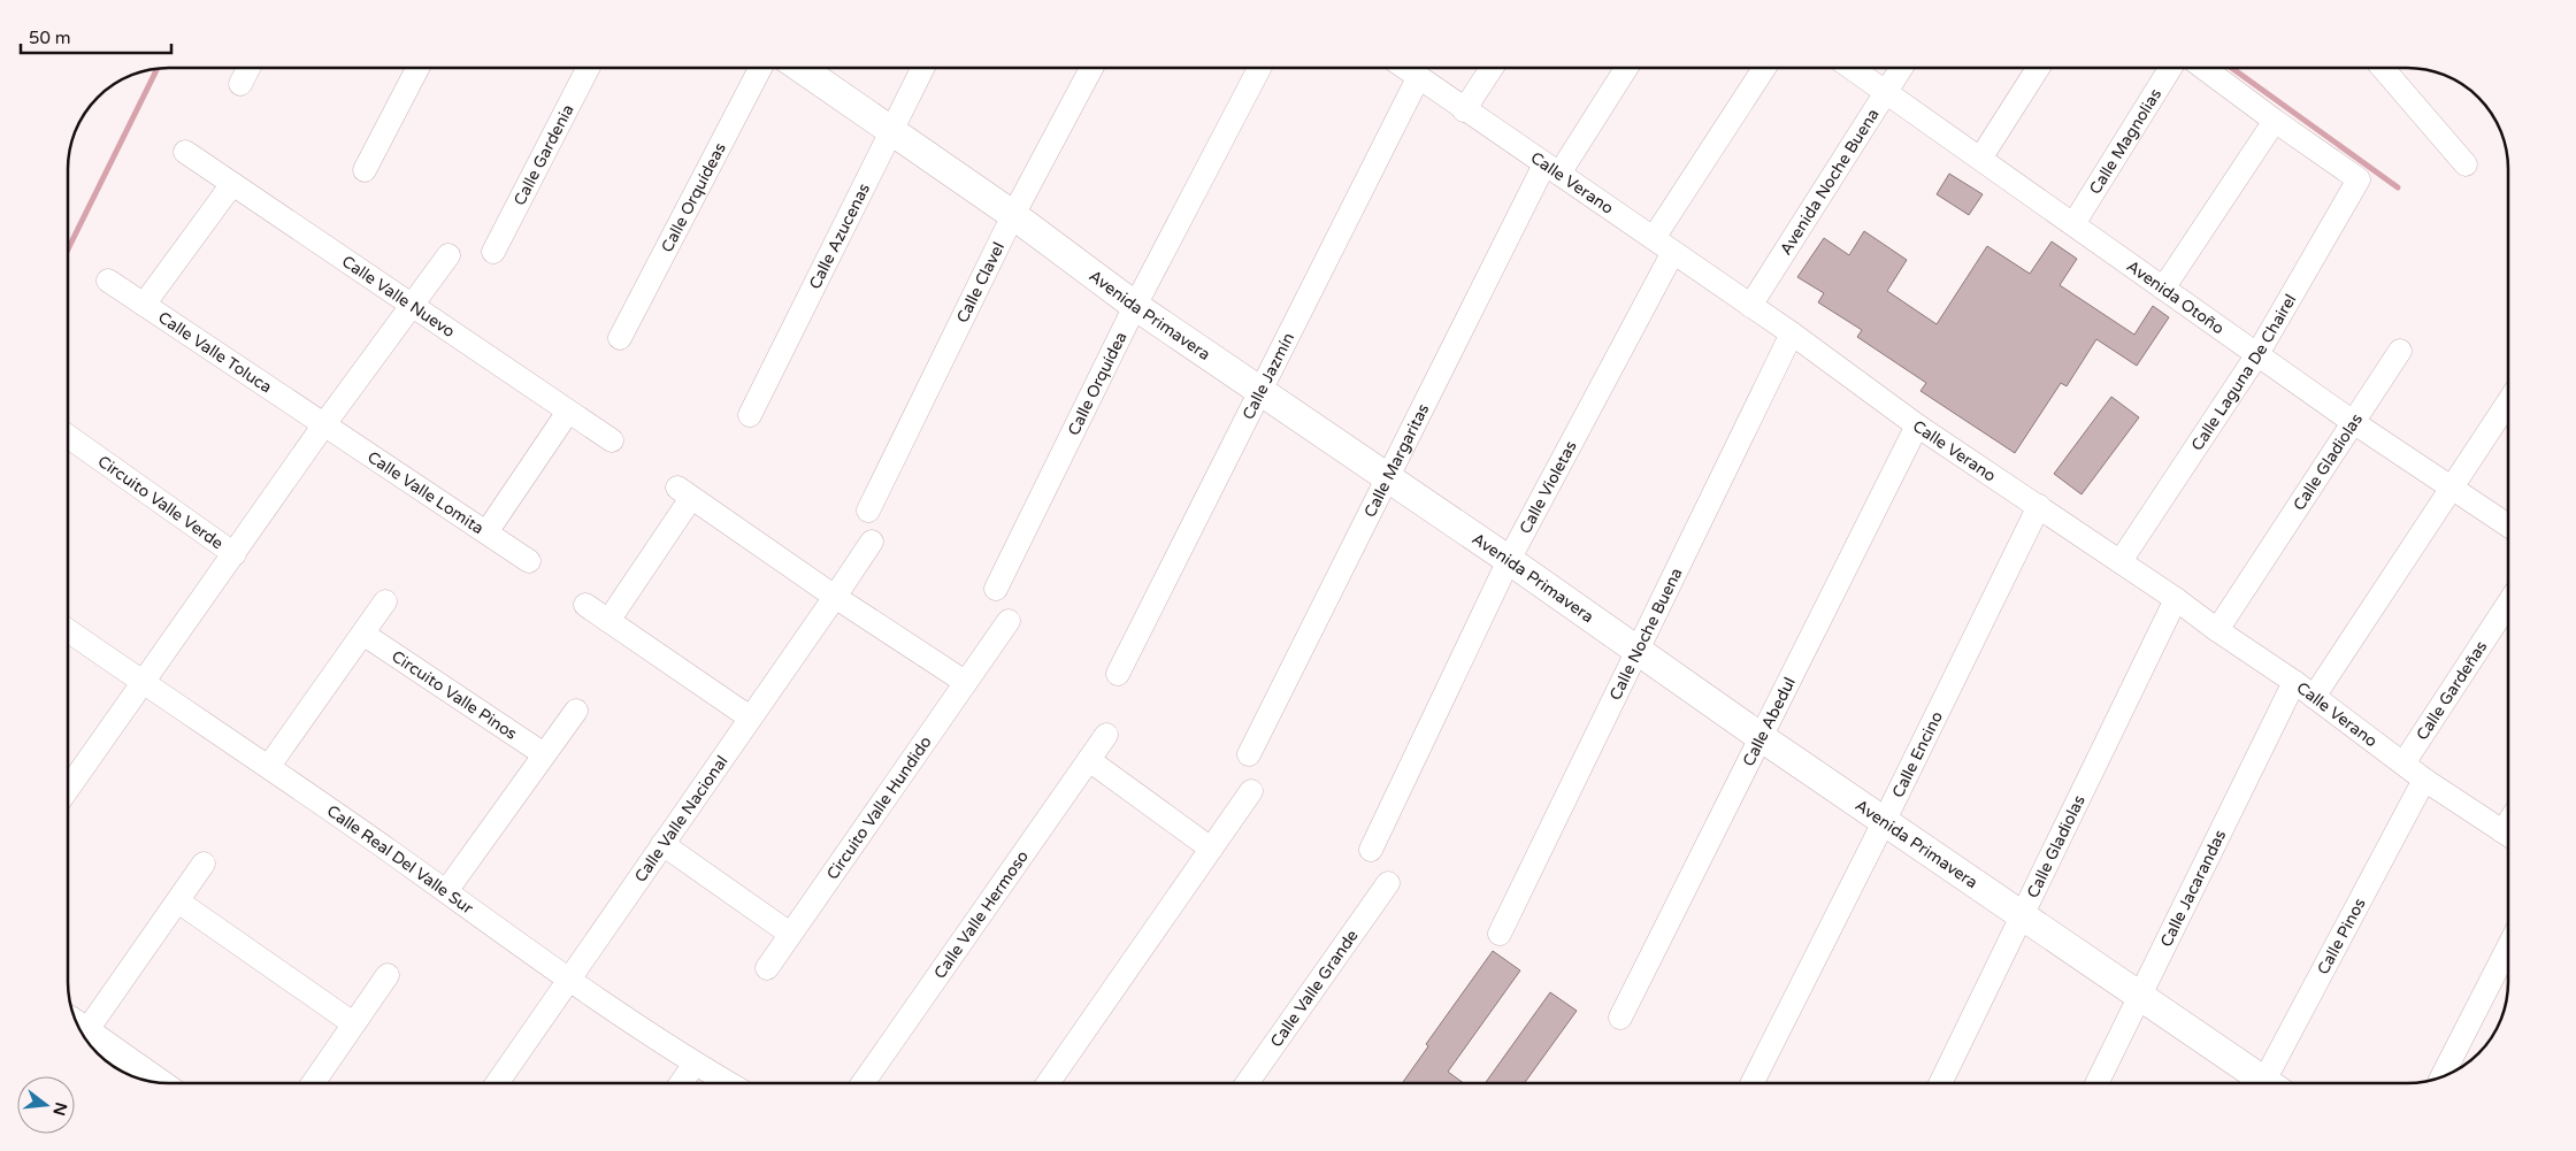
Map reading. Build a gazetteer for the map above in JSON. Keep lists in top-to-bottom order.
{
  "streets": {
    "street": [
      "Calle Magnolias",
      "Calle Gardenia",
      "Avenida Noche Buena",
      "Calle Verano",
      "Calle Orquídeas",
      "Calle Azucenas",
      "Calle Clavel",
      "Calle Valle Nuevo",
      "Avenida Otoño",
      "Avenida Primavera",
      "Calle Valle Toluca",
      "Calle Laguna De Chairel",
      "Calle Jazmín",
      "Calle Orquídea",
      "Calle Margaritas",
      "Calle Gladiolas",
      "Calle Violetas",
      "Calle Valle Lomita",
      "Circuito Valle Verde",
      "Calle Noche Buena",
      "Calle Gardeñas",
      "Circuito Valle Pinos",
      "Calle Abedul",
      "Calle Encino",
      "Circuito Valle Hundido",
      "Calle Valle Nacional",
      "Calle Real Del Valle Sur",
      "Calle Jacarandas",
      "Calle Valle Hermoso",
      "Calle Pinos",
      "Calle Valle Grande"
    ]
  },
  "crossings": [
    ["Calle Magnolias", "Avenida Otoño"],
    ["Avenida Noche Buena", "Calle Verano"],
    ["Avenida Noche Buena", "Avenida Otoño"],
    ["Calle Verano", "Calle Laguna De Chairel"],
    ["Calle Verano", "Calle Jazmín"],
    ["Calle Verano", "Calle Margaritas"],
    ["Calle Verano", "Calle Gladiolas"],
    ["Calle Verano", "Calle Violetas"],
    ["Calle Verano", "Calle Noche Buena"],
    ["Calle Verano", "Calle Gardeñas"],
    ["Calle Verano", "Calle Abedul"],
    ["Calle Verano", "Calle Encino"],
    ["Calle Verano", "Calle Jacarandas"],
    ["Calle Verano", "Calle Pinos"],
    ["Calle Azucenas", "Avenida Primavera"],
    ["Calle Clavel", "Avenida Primavera"],
    ["Avenida Otoño", "Calle Laguna De Chairel"],
    ["Avenida Otoño", "Calle Gladiolas"],
    ["Avenida Primavera", "Calle Jazmín"],
    ["Avenida Primavera", "Calle Orquídea"],
    ["Avenida Primavera", "Calle Margaritas"],
    ["Avenida Primavera", "Calle Gladiolas"],
    ["Avenida Primavera", "Calle Violetas"],
    ["Avenida Primavera", "Calle Noche Buena"],
    ["Avenida Primavera", "Calle Abedul"],
    ["Avenida Primavera", "Calle Encino"],
    ["Avenida Primavera", "Calle Jacarandas"],
    ["Calle Valle Toluca", "Calle Valle Lomita"],
    ["Calle Valle Nacional", "Calle Real Del Valle Sur"]
  ],
  "scale_bar": "50 m",
  "north": "right"
}
